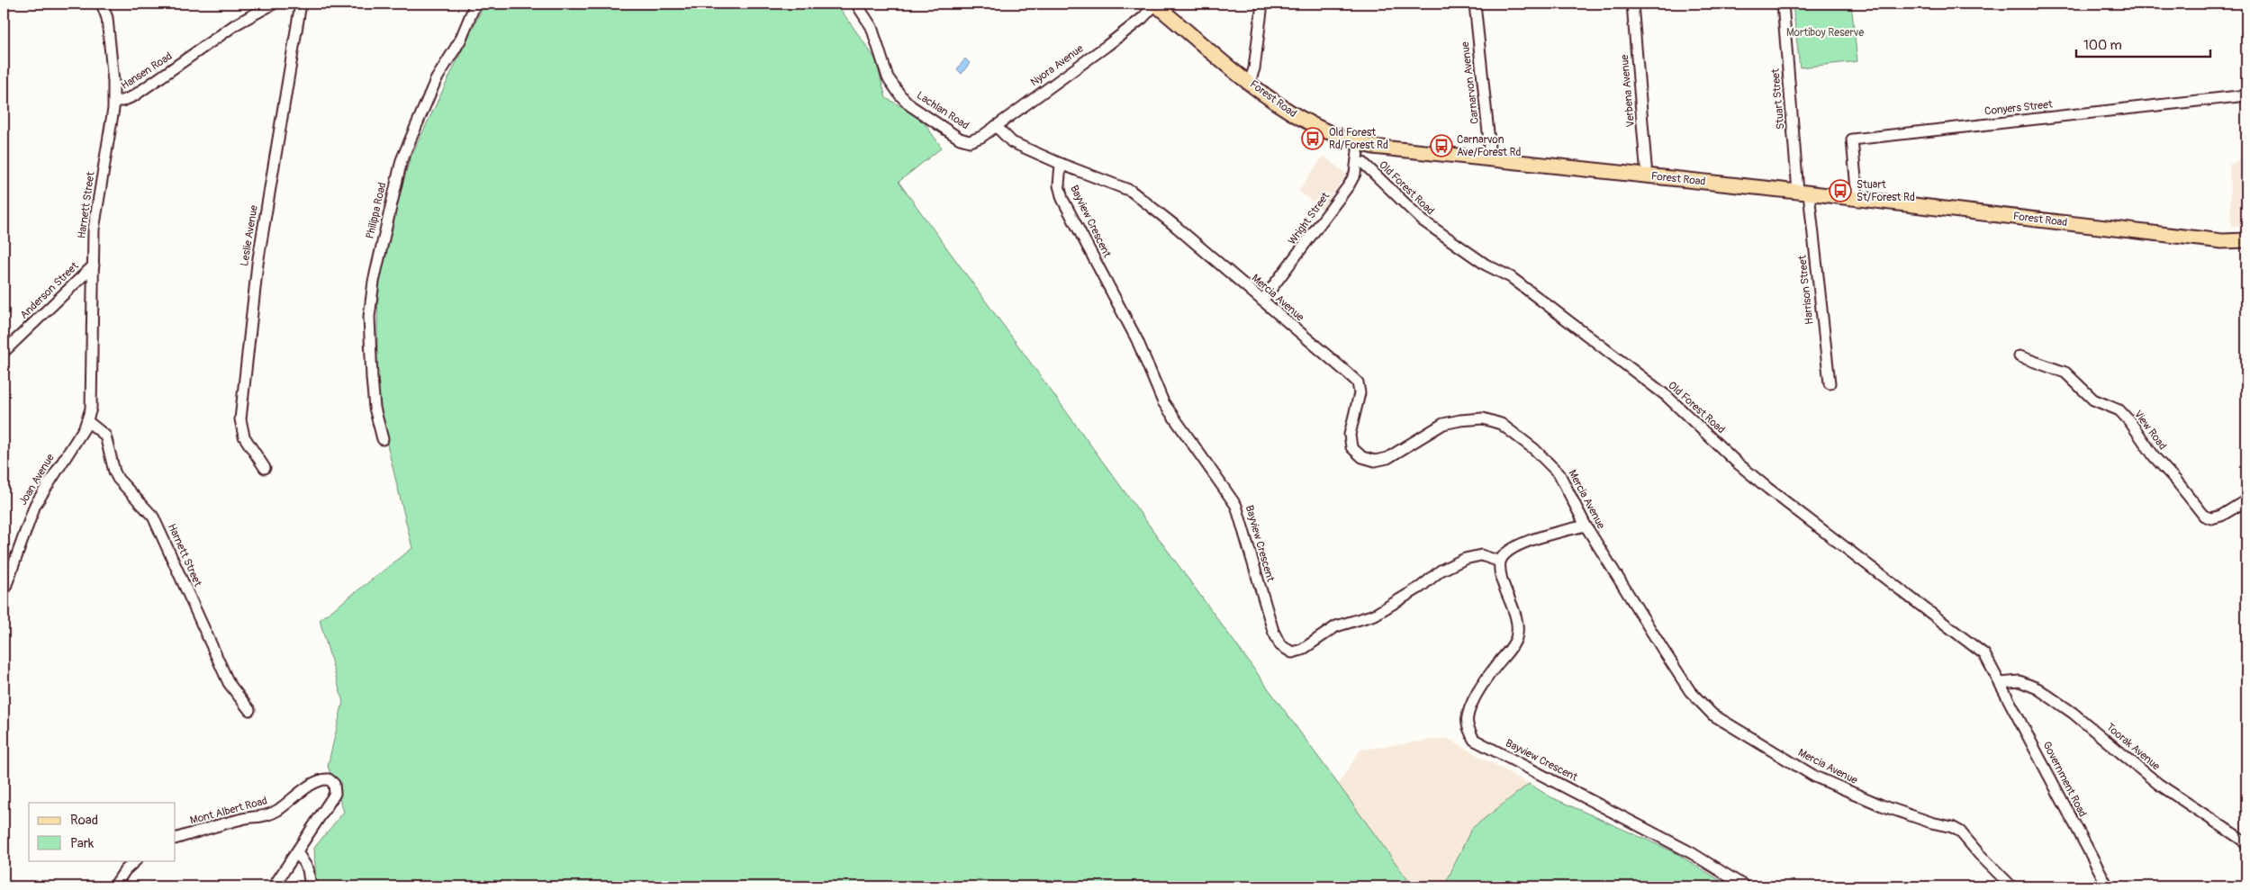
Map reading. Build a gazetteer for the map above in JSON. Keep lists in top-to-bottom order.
{
  "streets": {
    "main road": ["Forest Road"],
    "street": [
      "Nyora Avenue",
      "Hansen Road",
      "Carnarvon Avenue",
      "Verbena Avenue",
      "Stuart Street",
      "Conyers Street",
      "Lachlan Road",
      "Old Forest Road",
      "Harnett Street",
      "Philippa Road",
      "Wright Street",
      "Bayview Crescent",
      "Leslie Avenue",
      "Harrison Street",
      "Anderson Street",
      "Mercia Avenue",
      "View Road",
      "Joan Avenue",
      "Toorak Avenue",
      "Government Road",
      "Mont Albert Road"
    ]
  },
  "crossings": [
    ["Nyora Avenue", "Forest Road"],
    ["Nyora Avenue", "Lachlan Road"],
    ["Nyora Avenue", "Mercia Avenue"],
    ["Hansen Road", "Harnett Street"],
    ["Carnarvon Avenue", "Forest Road"],
    ["Verbena Avenue", "Forest Road"],
    ["Forest Road", "Stuart Street"],
    ["Forest Road", "Conyers Street"],
    ["Forest Road", "Old Forest Road"],
    ["Forest Road", "Wright Street"],
    ["Forest Road", "Harrison Street"],
    ["Stuart Street", "Harrison Street"],
    ["Old Forest Road", "Wright Street"],
    ["Old Forest Road", "Toorak Avenue"],
    ["Old Forest Road", "Government Road"],
    ["Harnett Street", "Anderson Street"],
    ["Harnett Street", "Joan Avenue"],
    ["Wright Street", "Mercia Avenue"],
    ["Bayview Crescent", "Mercia Avenue"],
    ["Toorak Avenue", "Government Road"]
  ],
  "parks": ["Mortiboy Reserve"],
  "places": {
    "bus stop": ["Old Forest Rd/Forest Rd", "Carnarvon Ave/Forest Rd", "Stuart St/Forest Rd"]
  },
  "legend": ["Road", "Park"],
  "scale_bar": "100 m"
}
